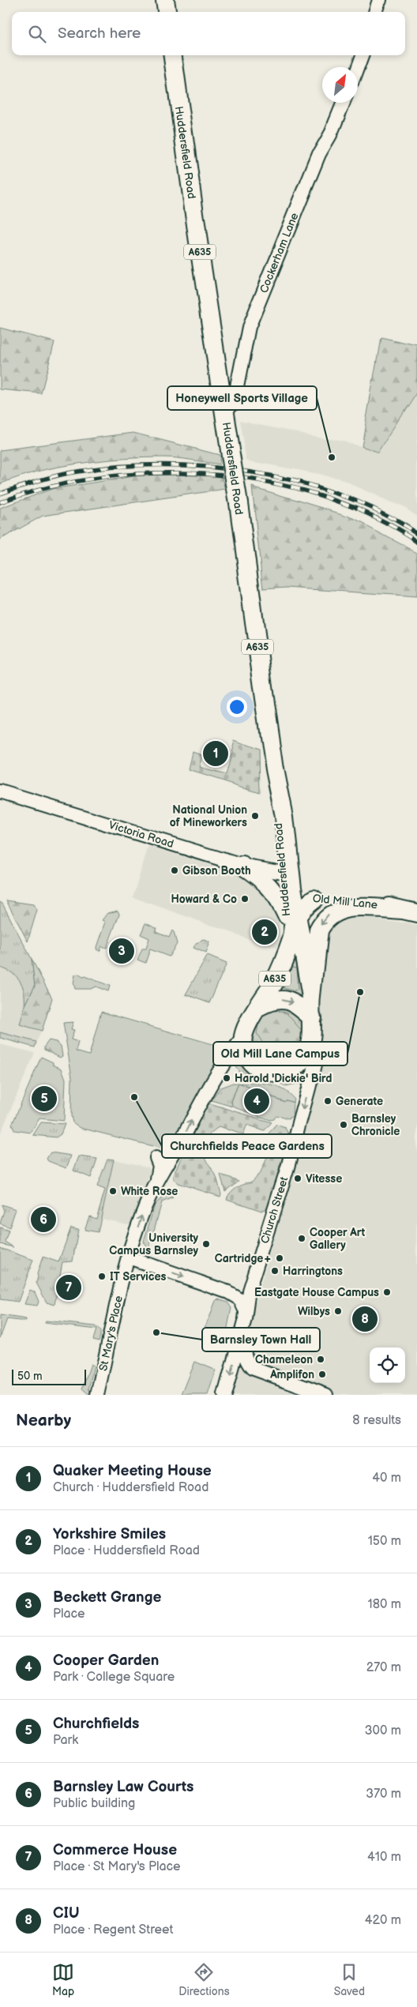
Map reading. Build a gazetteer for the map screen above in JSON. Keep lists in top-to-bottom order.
{
  "streets": {
    "highway": [
      "Huddersfield Road",
      "A635",
      "Old Mill Lane",
      "Church Street"
    ],
    "street": ["Cockerham Lane", "Victoria Road", "St Mary's Place"]
  },
  "crossings": [
    ["Huddersfield Road", "A635"],
    ["Huddersfield Road", "Cockerham Lane"],
    ["Huddersfield Road", "Victoria Road"],
    ["Huddersfield Road", "Old Mill Lane"],
    ["Huddersfield Road", "Church Street"],
    ["A635", "Victoria Road"],
    ["A635", "Old Mill Lane"],
    ["A635", "Church Street"],
    ["Victoria Road", "Old Mill Lane"],
    ["Old Mill Lane", "Church Street"]
  ],
  "one_way": ["Old Mill Lane", "Church Street", "St Mary's Place"],
  "places": [
    "Honeywell Sports Village",
    "National Union of Mineworkers",
    "Gibson Booth",
    "Howard & Co",
    "Old Mill Lane Campus",
    "Harold 'Dickie' Bird",
    "Churchfields Peace Gardens",
    "Generate",
    "Barnsley Chronicle",
    "Vitesse",
    "White Rose",
    "Cooper Art Gallery",
    "University Campus Barnsley",
    "Cartridge+",
    "Harringtons",
    "IT Services",
    "Eastgate House Campus",
    "Wilbys",
    "Barnsley Town Hall",
    "Chameleon",
    "Amplifon"
  ],
  "scale_bar": "50 m",
  "north": "top right",
  "page": {
    "search": "Search here",
    "pins": [
      "1",
      "2",
      "3",
      "5",
      "4",
      "6",
      "7",
      "8"
    ],
    "scale": "50 m",
    "heading": ["Nearby", "8 results"],
    "list": [
      {
        "mark": "1",
        "name": "Quaker Meeting House",
        "note": "Church · Huddersfield Road",
        "value": "40 m"
      },
      {
        "mark": "2",
        "name": "Yorkshire Smiles",
        "note": "Place · Huddersfield Road",
        "value": "150 m"
      },
      {
        "mark": "3",
        "name": "Beckett Grange",
        "note": "Place",
        "value": "180 m"
      },
      {
        "mark": "4",
        "name": "Cooper Garden",
        "note": "Park · College Square",
        "value": "270 m"
      },
      {
        "mark": "5",
        "name": "Churchfields",
        "note": "Park",
        "value": "300 m"
      },
      {
        "mark": "6",
        "name": "Barnsley Law Courts",
        "note": "Public building",
        "value": "370 m"
      },
      {
        "mark": "7",
        "name": "Commerce House",
        "note": "Place · St Mary's Place",
        "value": "410 m"
      },
      {
        "mark": "8",
        "name": "CIU",
        "note": "Place · Regent Street",
        "value": "420 m"
      }
    ],
    "nav": ["Map", "Directions", "Saved"]
  }
}
